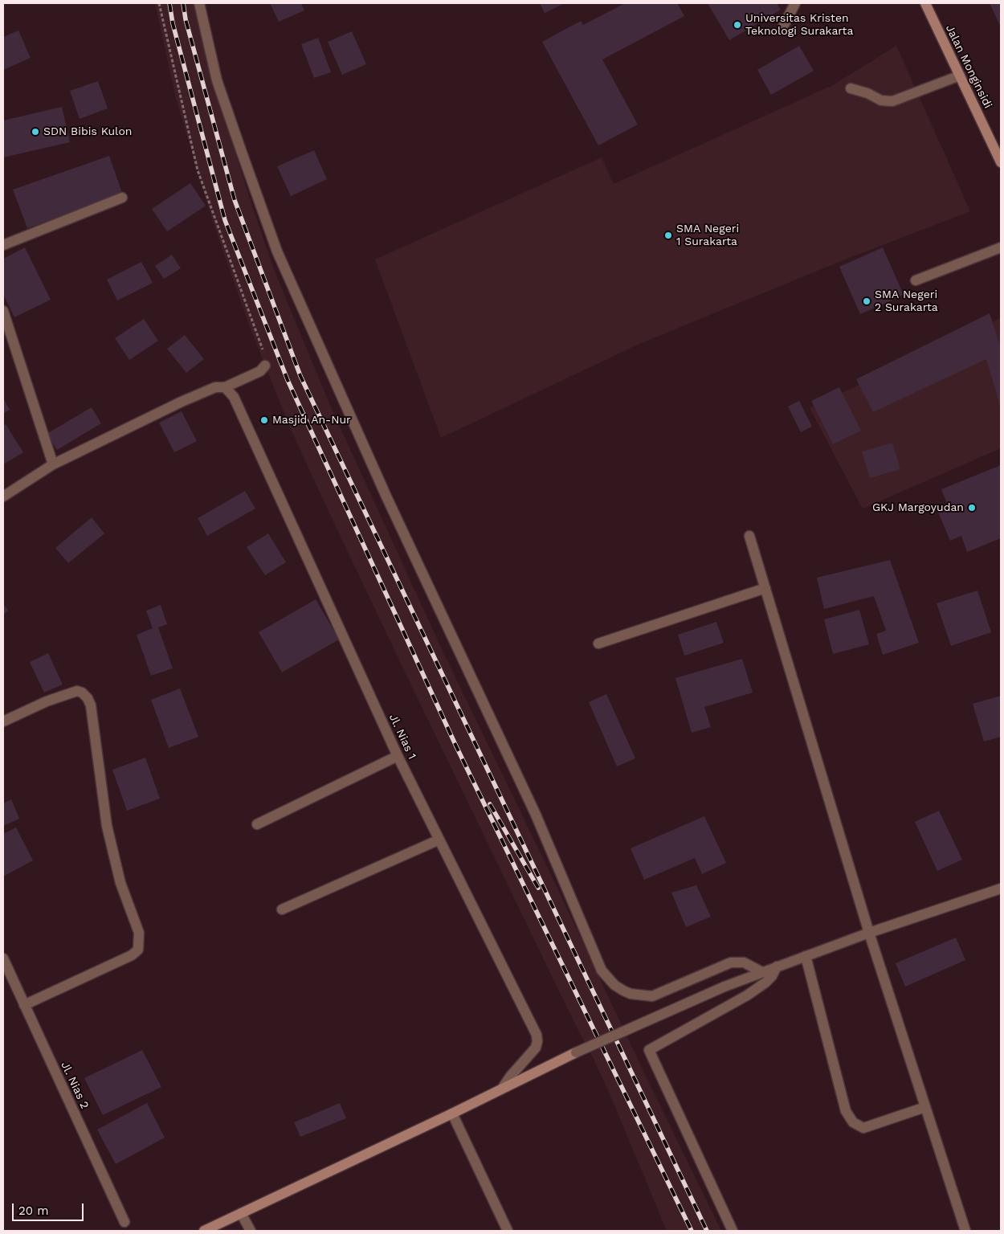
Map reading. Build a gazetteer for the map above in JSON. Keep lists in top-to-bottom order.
{
  "streets": {
    "main road": ["Jalan Monginsidi"],
    "street": ["Jl. Nias 1", "Jl. Nias 2"]
  },
  "places": [
    "Universitas Kristen Teknologi Surakarta",
    "SDN Bibis Kulon",
    "SMA Negeri 1 Surakarta",
    "SMA Negeri 2 Surakarta",
    "Masjid An-Nur",
    "GKJ Margoyudan"
  ],
  "scale_bar": "20 m"
}
